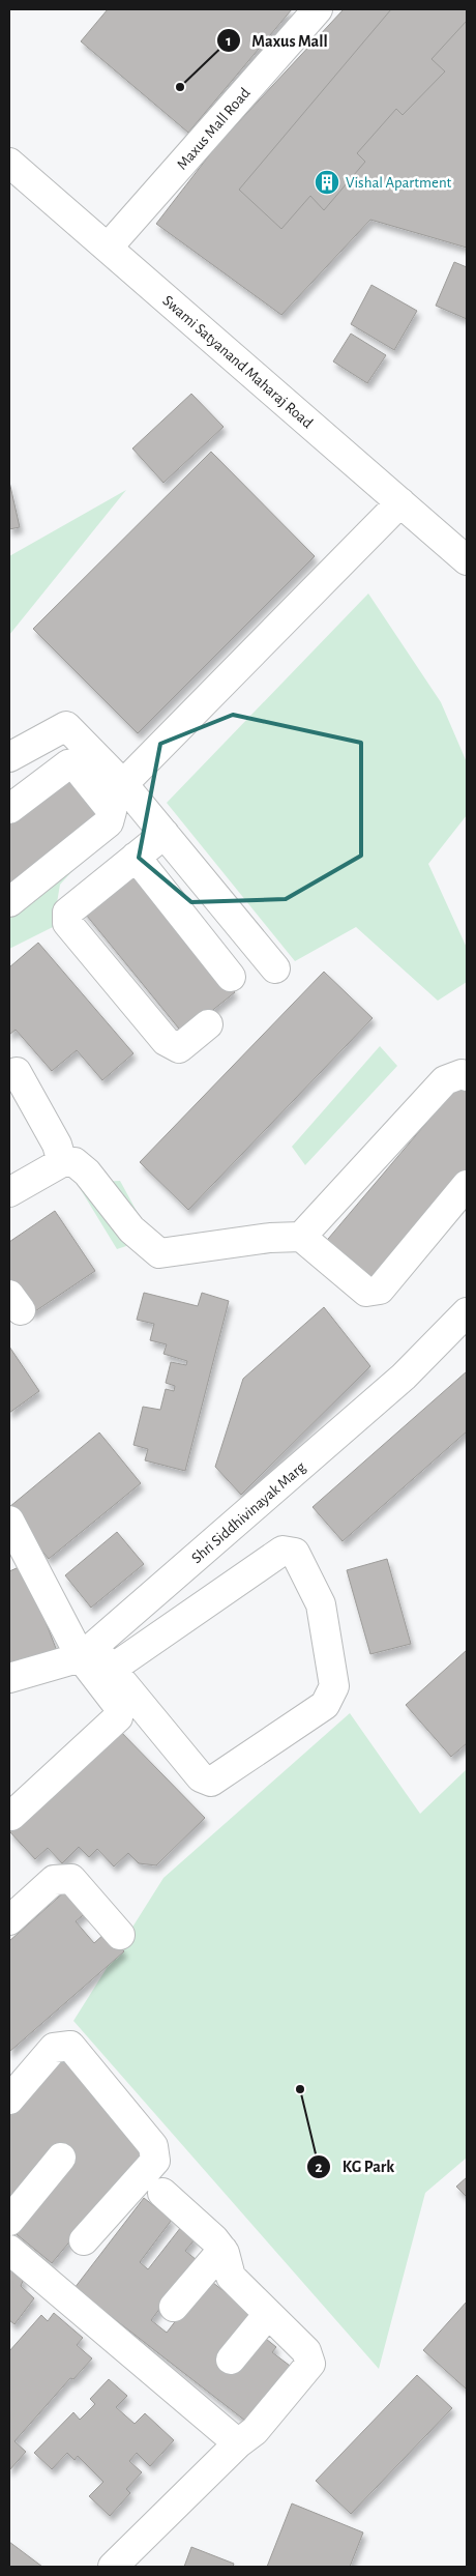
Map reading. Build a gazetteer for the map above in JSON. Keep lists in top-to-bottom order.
{
  "streets": {
    "street": ["Maxus Mall Road", "Swami Satyanand Maharaj Road", "Shri Siddhivinayak Marg"]
  },
  "crossings": [
    ["Maxus Mall Road", "Swami Satyanand Maharaj Road"]
  ],
  "places": {
    "other": ["Maxus Mall", "KG Park"],
    "building": ["Vishal Apartment"]
  }
}
